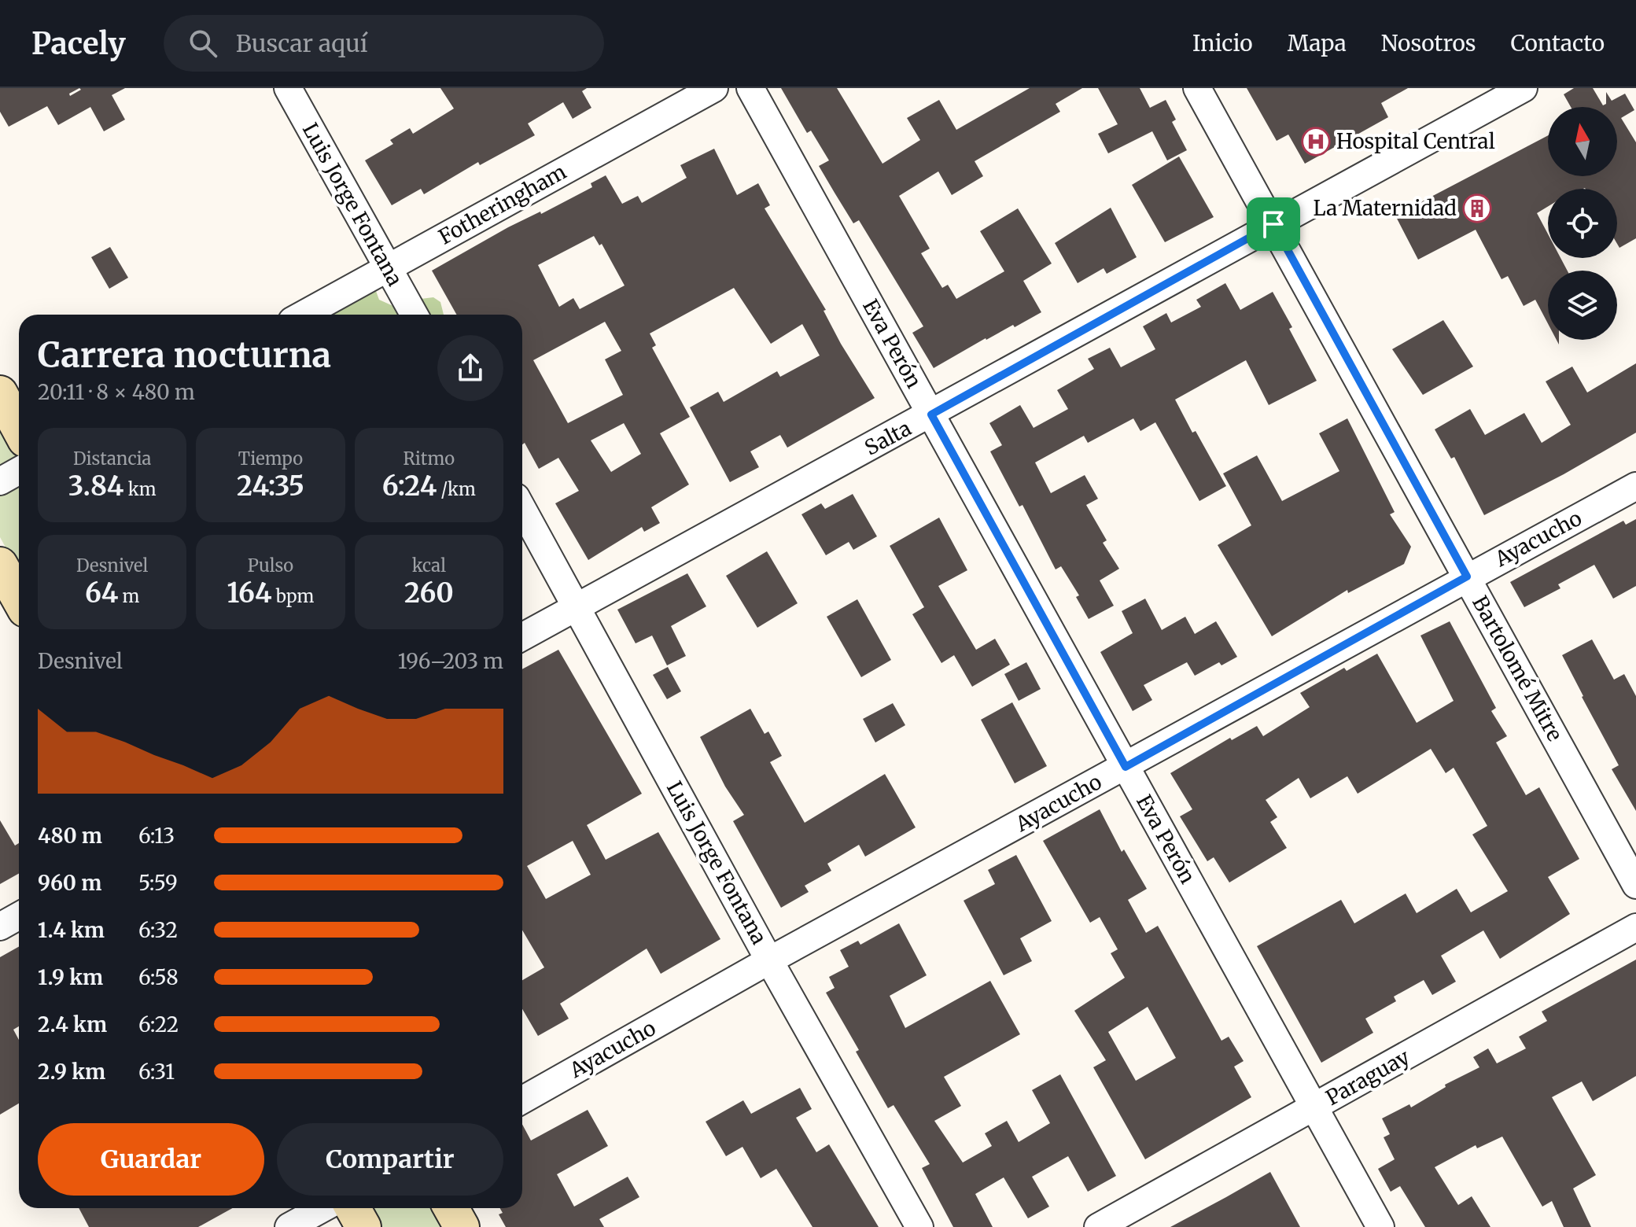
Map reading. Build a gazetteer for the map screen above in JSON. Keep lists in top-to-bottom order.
{
  "streets": {
    "street": [
      "Luis Jorge Fontana",
      "Fotheringham",
      "Eva Perón",
      "Salta",
      "Ayacucho",
      "Bartolomé Mitre",
      "Paraguay"
    ]
  },
  "crossings": [
    ["Luis Jorge Fontana", "Fotheringham"],
    ["Luis Jorge Fontana", "Salta"],
    ["Luis Jorge Fontana", "Ayacucho"],
    ["Eva Perón", "Salta"],
    ["Eva Perón", "Ayacucho"],
    ["Eva Perón", "Paraguay"],
    ["Salta", "Bartolomé Mitre"],
    ["Ayacucho", "Bartolomé Mitre"]
  ],
  "places": {
    "hospital": ["Hospital Central"],
    "building": ["La Maternidad"]
  },
  "north": "top",
  "page": {
    "header": "Pacely",
    "search": "Buscar aquí",
    "nav": [
      "Inicio",
      "Mapa",
      "Nosotros",
      "Contacto"
    ],
    "heading": ["Carrera nocturna", "20:11 · 8 × 480 m"],
    "stats": [
      ["Distancia", "3.84 km"],
      ["Tiempo", "24:35"],
      ["Ritmo", "6:24 /km"],
      ["Desnivel", "64 m"],
      ["Pulso", "164 bpm"],
      ["kcal", "260"]
    ],
    "chart": ["Desnivel", "196–203 m"],
    "list": [
      {
        "name": "480 m",
        "note": "6:13"
      },
      {
        "name": "960 m",
        "note": "5:59"
      },
      {
        "name": "1.4 km",
        "note": "6:32"
      },
      {
        "name": "1.9 km",
        "note": "6:58"
      },
      {
        "name": "2.4 km",
        "note": "6:22"
      },
      {
        "name": "2.9 km",
        "note": "6:31"
      }
    ],
    "buttons": ["Guardar", "Compartir"]
  }
}
